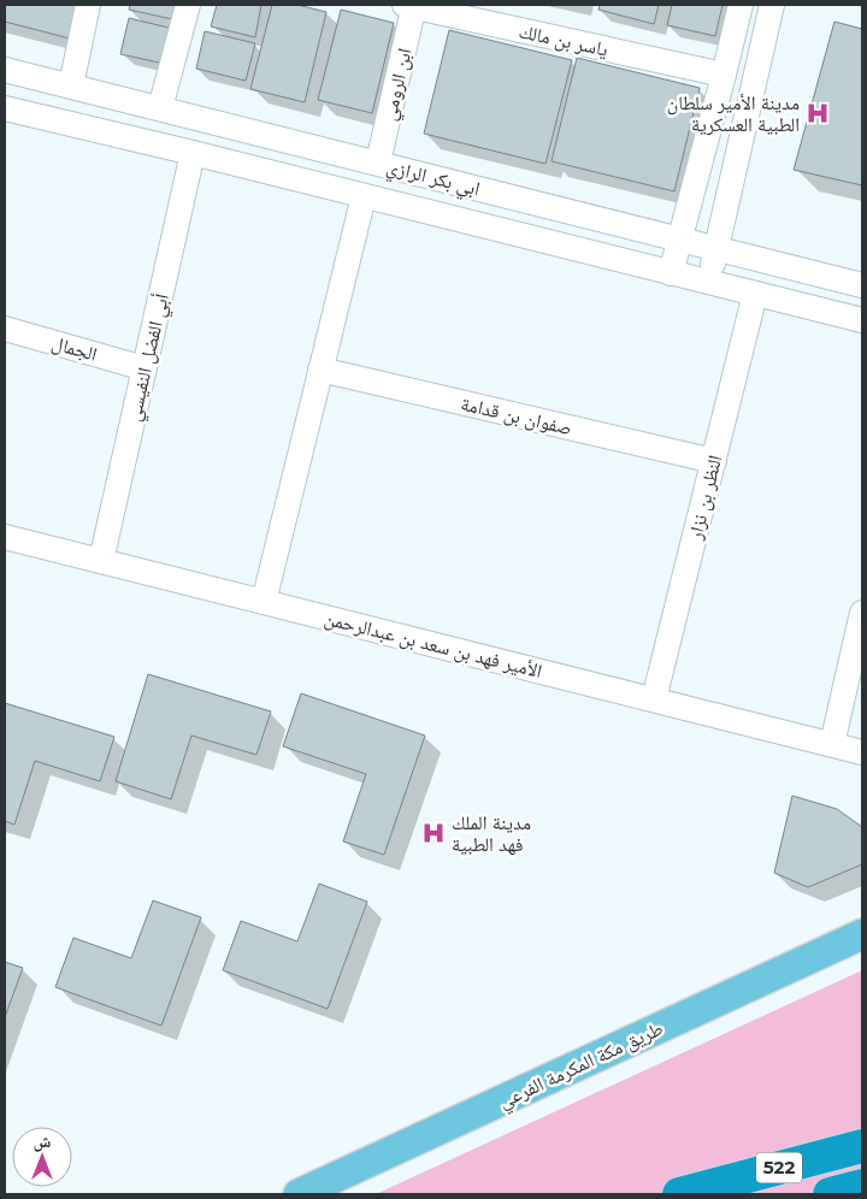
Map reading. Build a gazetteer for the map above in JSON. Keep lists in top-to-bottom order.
{
  "streets": {
    "highway": ["522"],
    "main road": ["طريق مكة المكرمة الفرعي"],
    "street": [
      "ياسر بن مالك",
      "ابن الرومي",
      "ابي بكر الرازي",
      "الجمال",
      "أبي الفضل النفيسي",
      "صفوان بن قدامة",
      "النظر بن نزار",
      "الأمير فهد بن سعد بن عبدالرحمن"
    ]
  },
  "crossings": [
    ["ياسر بن مالك", "ابن الرومي"],
    ["ابن الرومي", "ابي بكر الرازي"],
    ["ابي بكر الرازي", "أبي الفضل النفيسي"],
    ["ابي بكر الرازي", "النظر بن نزار"],
    ["الجمال", "أبي الفضل النفيسي"],
    ["أبي الفضل النفيسي", "الأمير فهد بن سعد بن عبدالرحمن"],
    ["صفوان بن قدامة", "النظر بن نزار"],
    ["النظر بن نزار", "الأمير فهد بن سعد بن عبدالرحمن"]
  ],
  "places": {
    "hospital": ["مدينة الأمير سلطان الطبية العسكرية", "مدينة الملك فهد الطبية"]
  },
  "north": "top"
}
